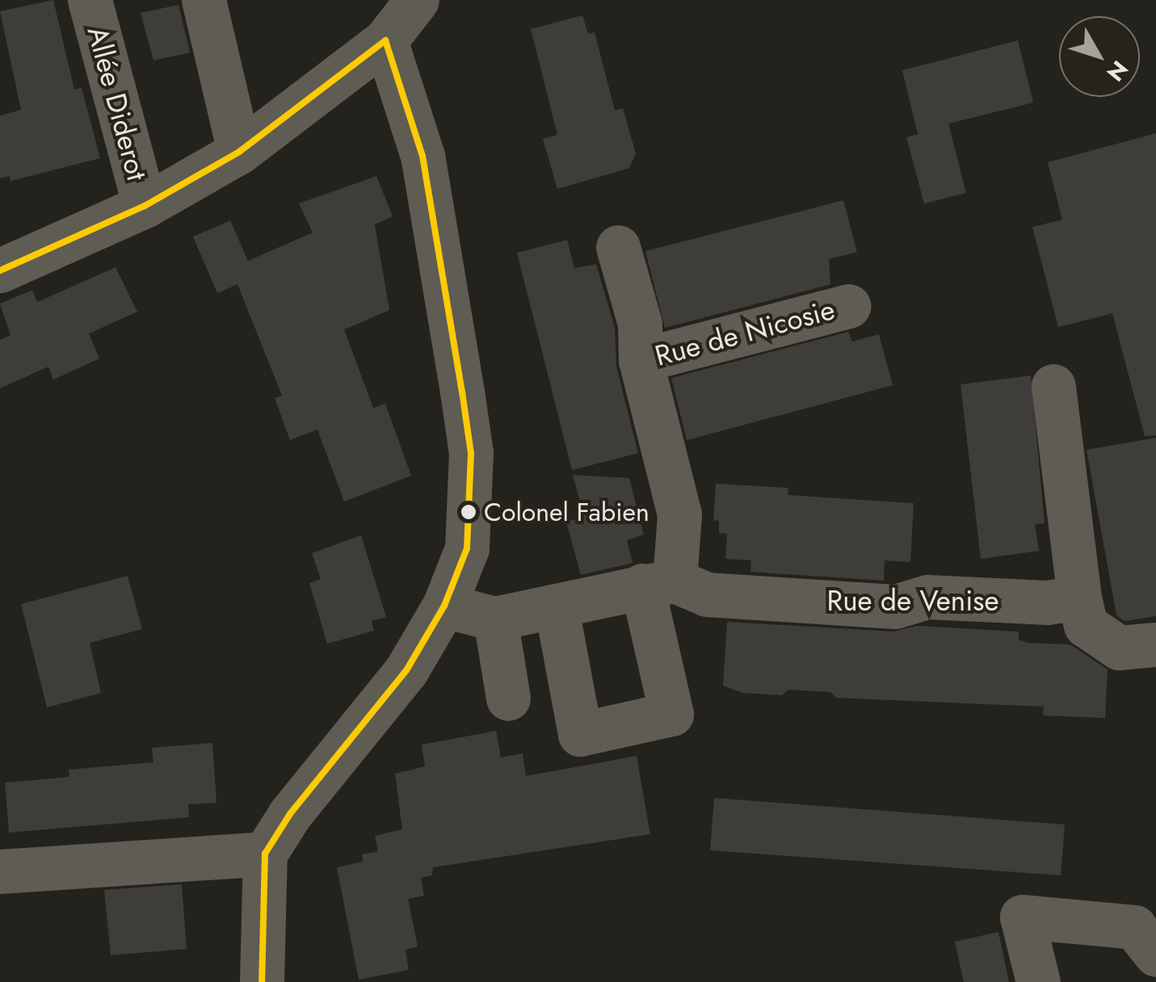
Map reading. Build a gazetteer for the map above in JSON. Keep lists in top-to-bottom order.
{
  "streets": {
    "street": ["Allée Diderot", "Rue de Nicosie", "Rue de Venise"]
  },
  "crossings": [
    ["Rue de Nicosie", "Rue de Venise"]
  ],
  "places": ["Colonel Fabien"],
  "north": "bottom right"
}
